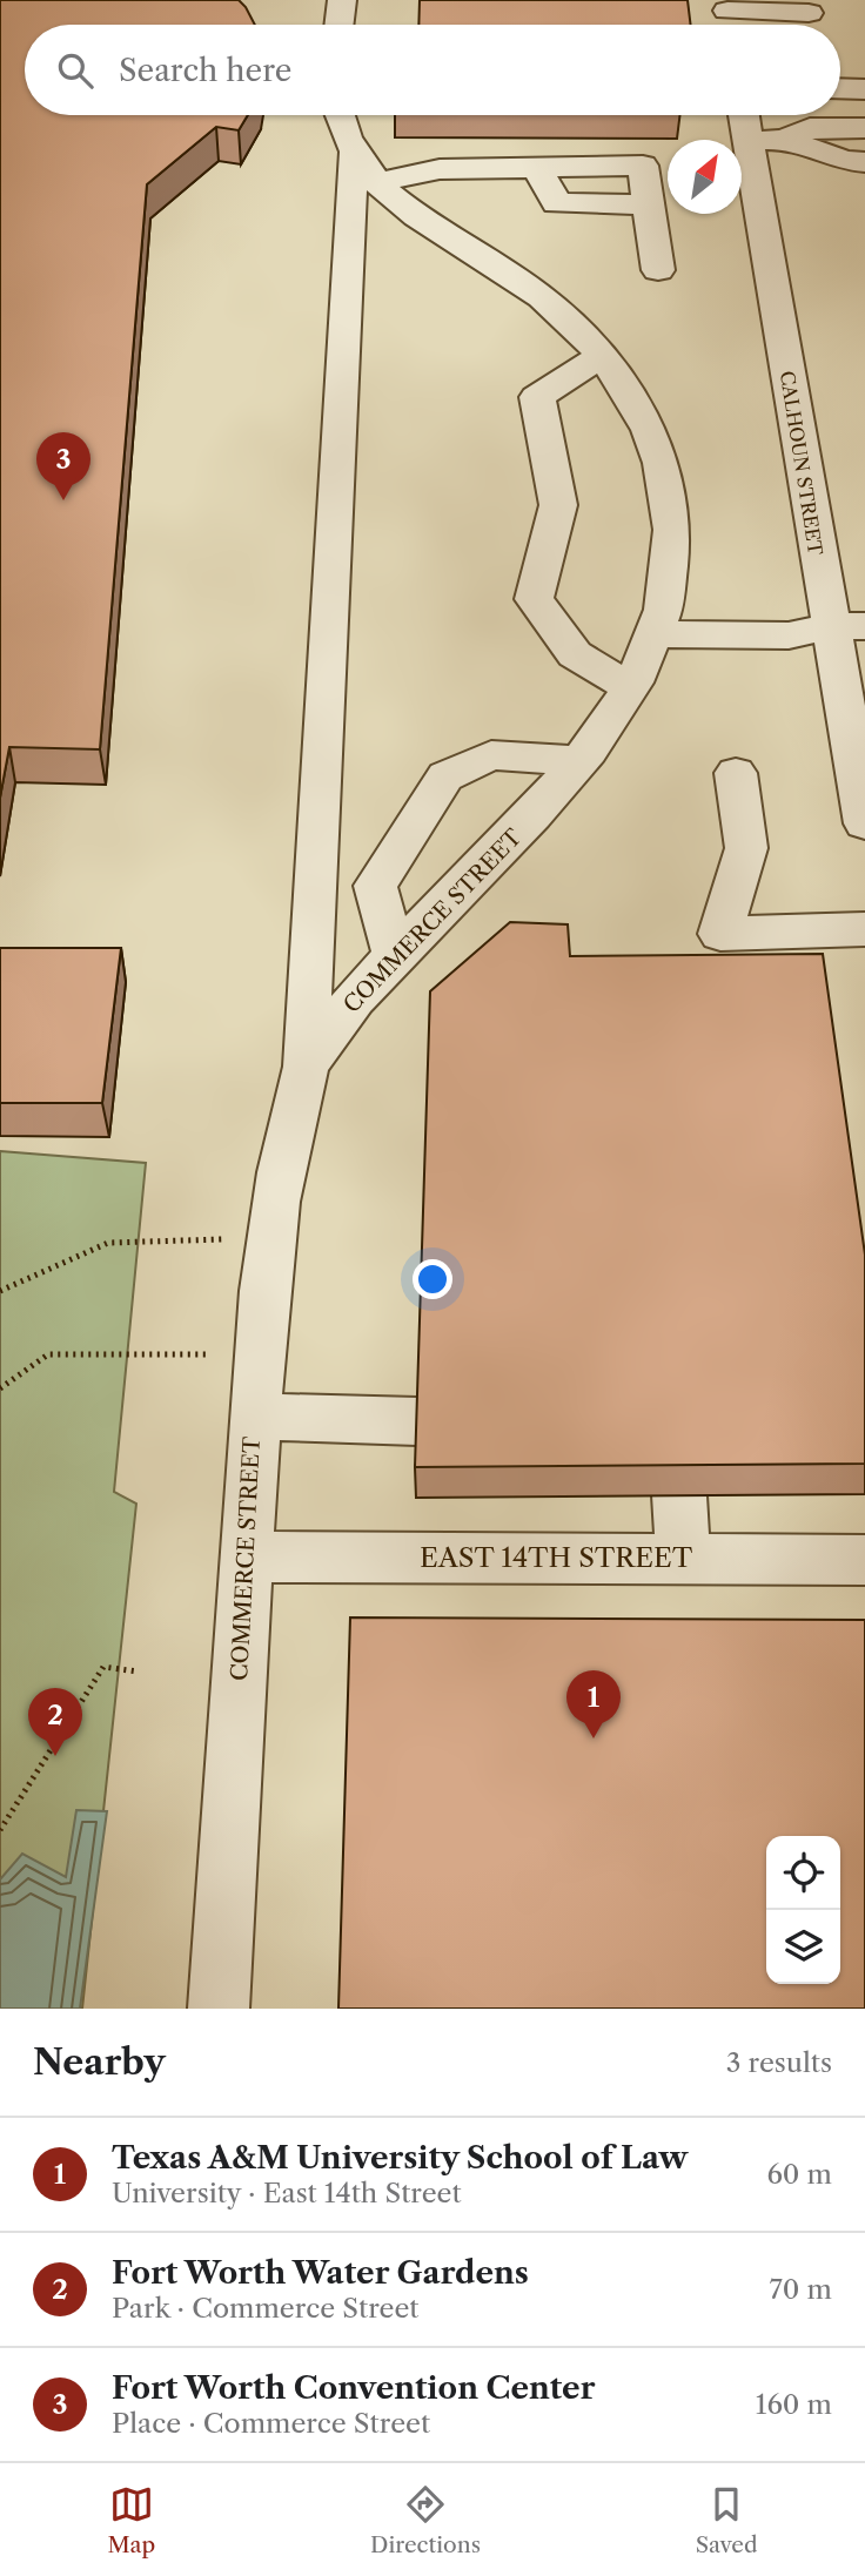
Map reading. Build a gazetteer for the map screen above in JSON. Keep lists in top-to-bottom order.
{
  "streets": {
    "street": ["CALHOUN STREET", "COMMERCE STREET", "EAST 14TH STREET"]
  },
  "crossings": [
    ["COMMERCE STREET", "EAST 14TH STREET"]
  ],
  "north": "top right",
  "page": {
    "search": "Search here",
    "pins": ["3", "1", "2"],
    "heading": ["Nearby", "3 results"],
    "list": [
      {
        "mark": "1",
        "name": "Texas A&M University School of Law",
        "note": "University · East 14th Street",
        "value": "60 m"
      },
      {
        "mark": "2",
        "name": "Fort Worth Water Gardens",
        "note": "Park · Commerce Street",
        "value": "70 m"
      },
      {
        "mark": "3",
        "name": "Fort Worth Convention Center",
        "note": "Place · Commerce Street",
        "value": "160 m"
      }
    ],
    "nav": ["Map", "Directions", "Saved"]
  }
}
